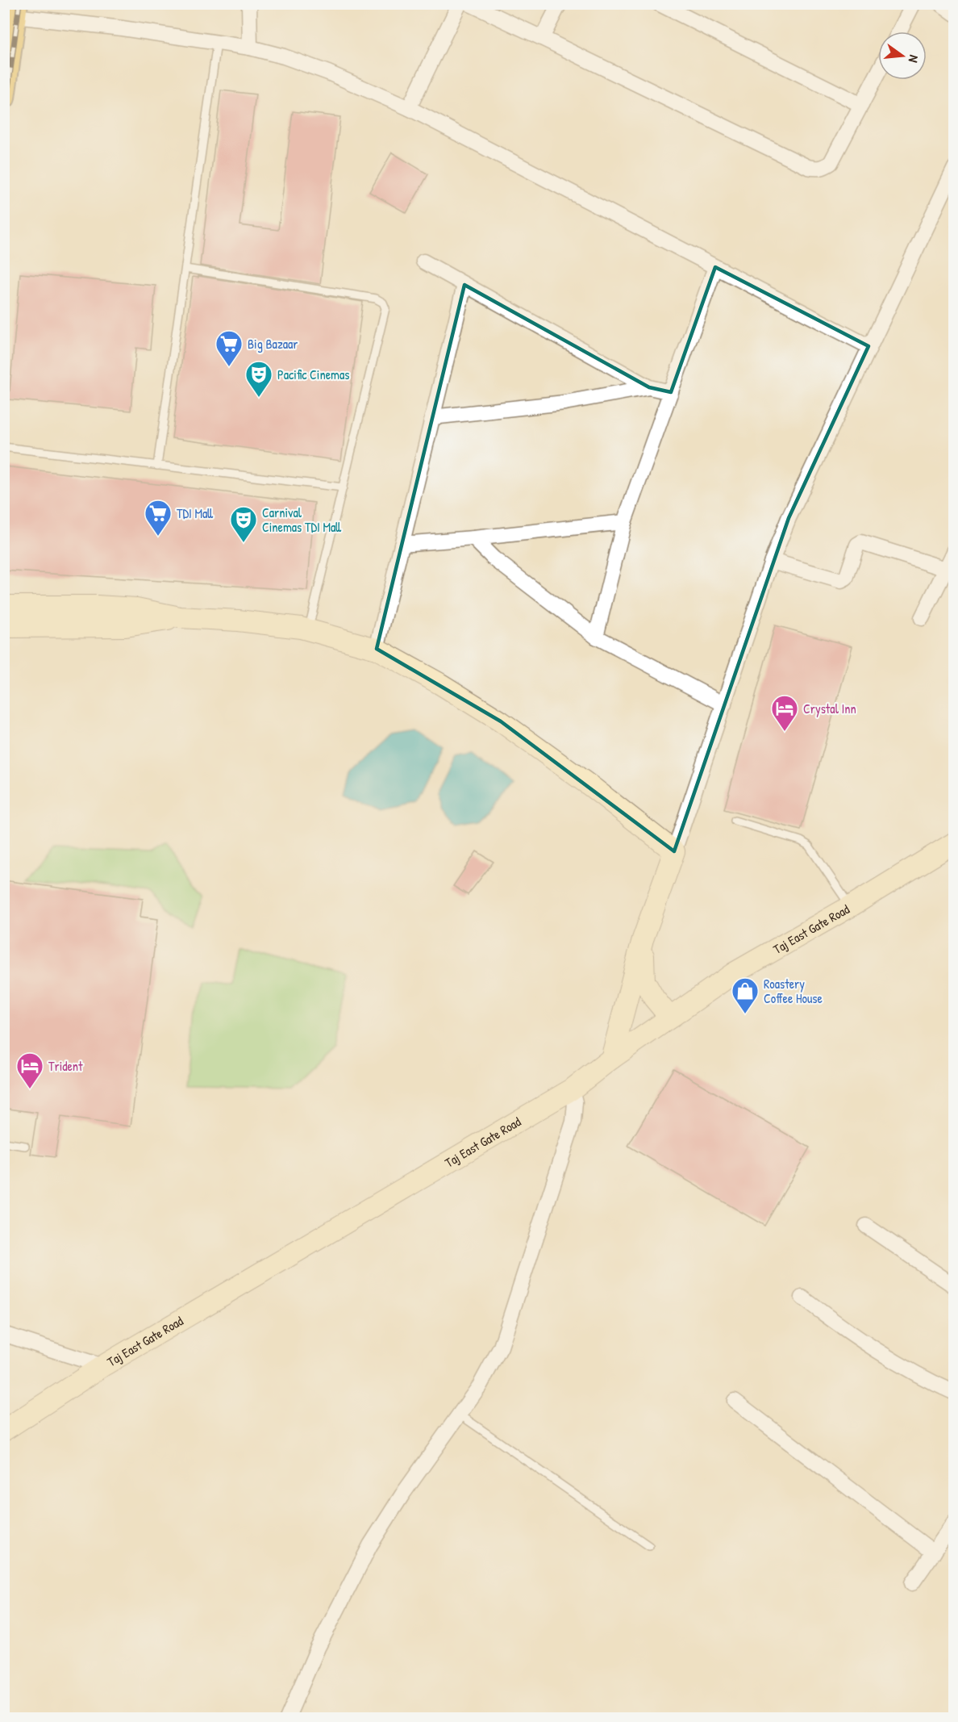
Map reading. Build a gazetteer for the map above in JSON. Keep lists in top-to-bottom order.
{
  "streets": {
    "main road": ["Taj East Gate Road"]
  },
  "places": {
    "supermarket": ["Big Bazaar", "TDI Mall"],
    "theatre": ["Pacific Cinemas", "Carnival Cinemas TDI Mall"],
    "hotel": ["Crystal Inn", "Trident"],
    "shop": ["Roastery Coffee House"]
  },
  "north": "right"
}
